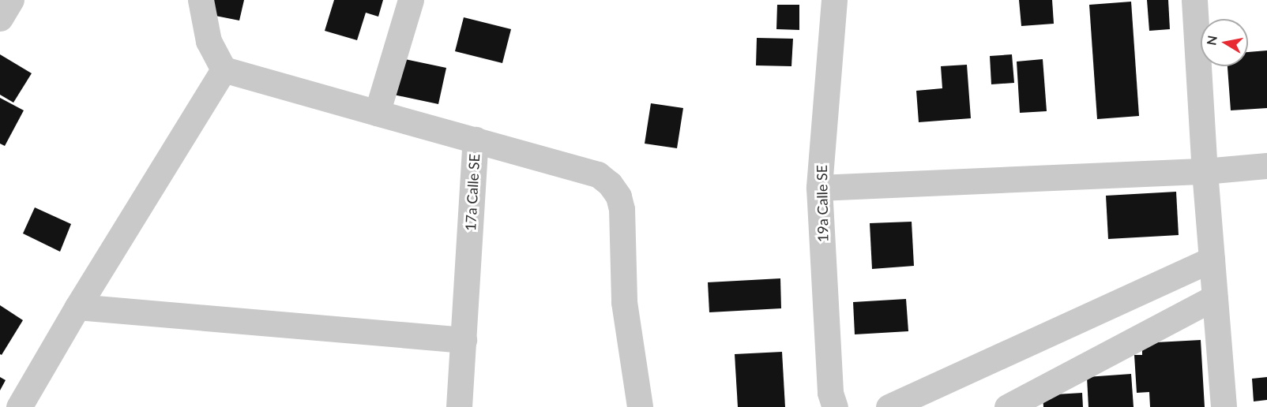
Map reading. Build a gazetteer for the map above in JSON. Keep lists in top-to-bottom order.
{
  "streets": {
    "street": ["17a Calle SE", "19a Calle SE"]
  },
  "north": "left"
}
